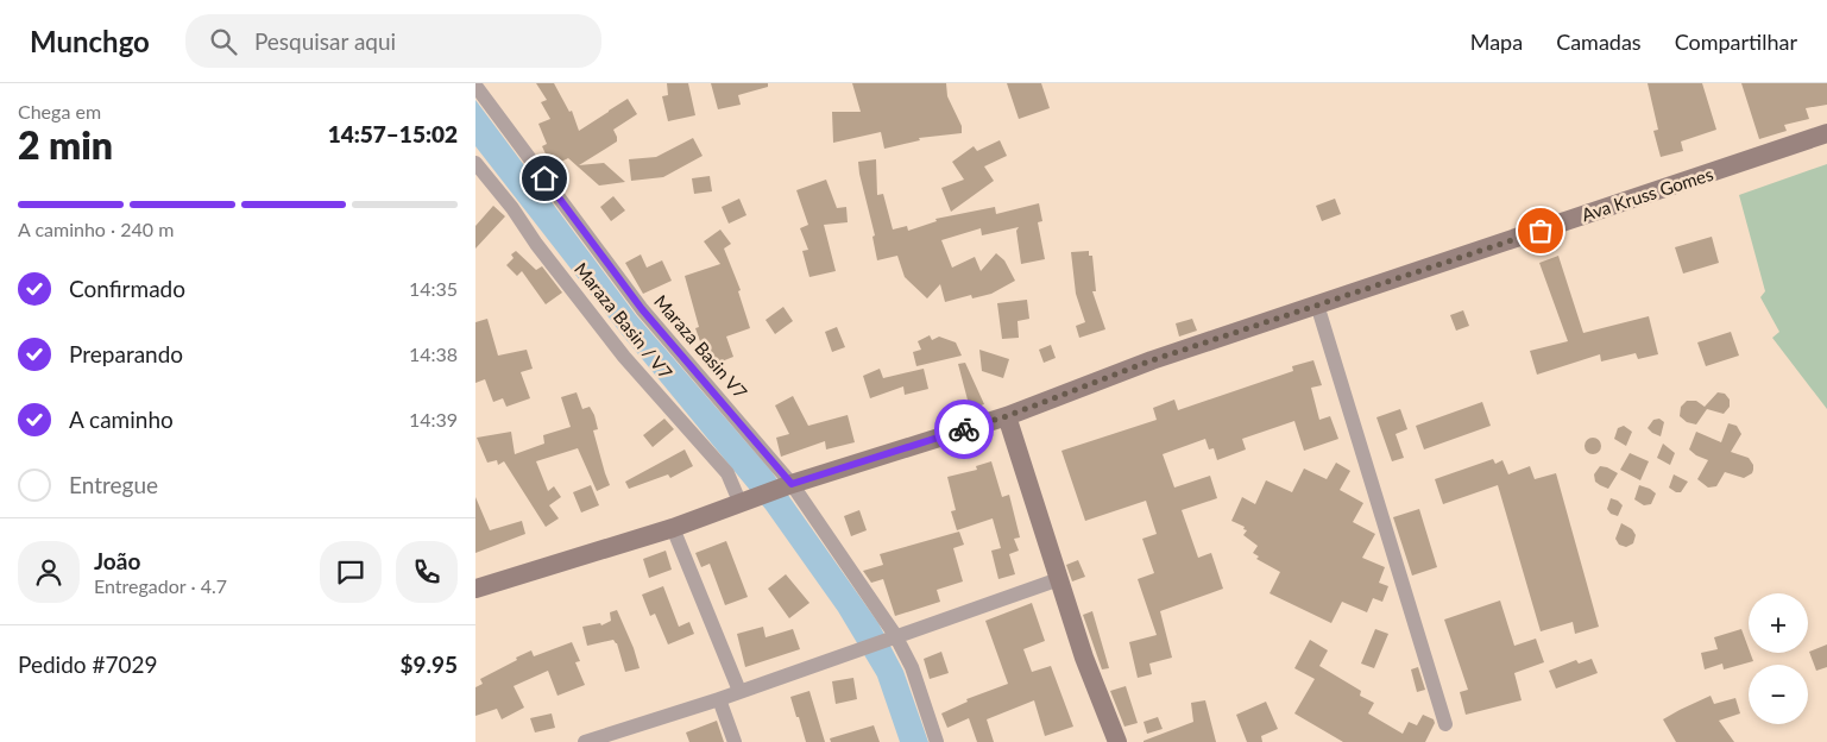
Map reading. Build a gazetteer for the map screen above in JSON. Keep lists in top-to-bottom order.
{
  "streets": {
    "street": ["Ava Kruss Gomes", "Maraza Basin / V7", "Maraza Basin V7"]
  },
  "crossings": [
    ["Ava Kruss Gomes", "Maraza Basin / V7"],
    ["Ava Kruss Gomes", "Maraza Basin V7"]
  ],
  "page": {
    "header": "Munchgo",
    "search": "Pesquisar aqui",
    "nav": ["Mapa", "Camadas", "Compartilhar"],
    "heading": ["2 min", "Chega em", "14:57–15:02"],
    "panel": [
      "João",
      "Entregador · 4.7",
      "Pedido #7029",
      "$9.95"
    ],
    "bar": "A caminho · 240 m",
    "list": [
      ["Confirmado", "14:35"],
      ["Preparando", "14:38"],
      ["A caminho", "14:39"],
      "Entregue"
    ],
    "map_buttons": ["+", "−"]
  }
}
